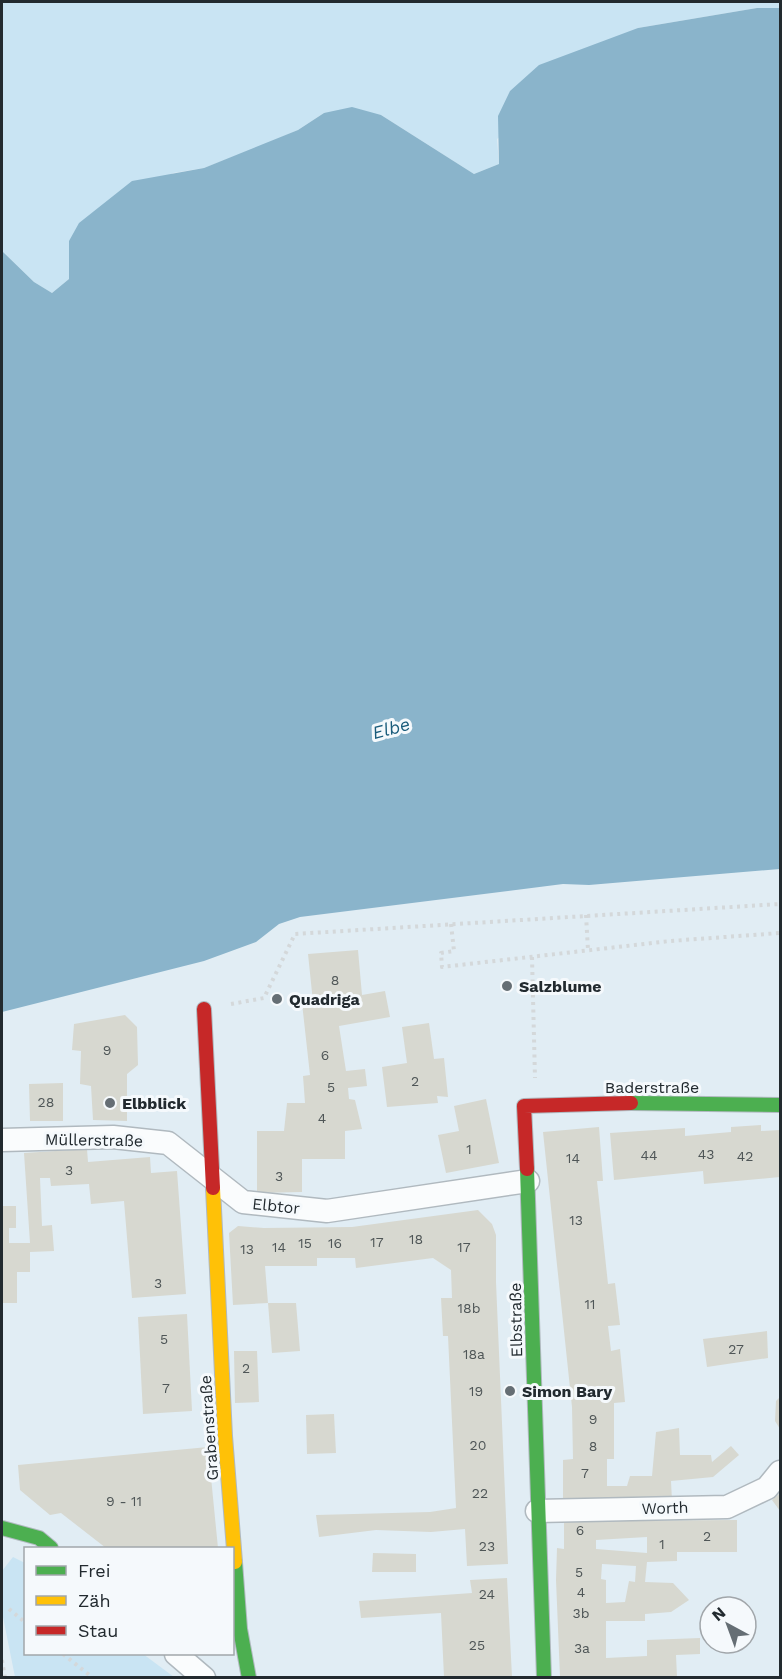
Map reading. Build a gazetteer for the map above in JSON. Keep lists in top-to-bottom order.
{
  "streets": {
    "street": [
      "Baderstraße",
      "Müllerstraße",
      "Elbtor",
      "Elbstraße",
      "Grabenstraße",
      "Worth"
    ]
  },
  "crossings": [
    ["Baderstraße", "Elbstraße"],
    ["Müllerstraße", "Elbtor"],
    ["Müllerstraße", "Grabenstraße"],
    ["Elbtor", "Elbstraße"],
    ["Elbtor", "Grabenstraße"],
    ["Elbstraße", "Worth"]
  ],
  "water": ["Elbe"],
  "places": [
    "Salzblume",
    "Quadriga",
    "Elbblick",
    "Simon Bary"
  ],
  "house_numbers": [
    "8",
    "9",
    "6",
    "2",
    "5",
    "28",
    "4",
    "1",
    "43",
    "44",
    "42",
    "14",
    "3",
    "3",
    "13",
    "18",
    "17",
    "15",
    "16",
    "14",
    "17",
    "13",
    "3",
    "11",
    "18b",
    "5",
    "27",
    "18a",
    "2",
    "7",
    "19",
    "9",
    "20",
    "8",
    "7",
    "22",
    "9 - 11",
    "6",
    "2",
    "1",
    "23",
    "5",
    "4",
    "24",
    "3b",
    "25",
    "3a"
  ],
  "legend": ["Frei", "Zäh", "Stau"],
  "north": "top left"
}
